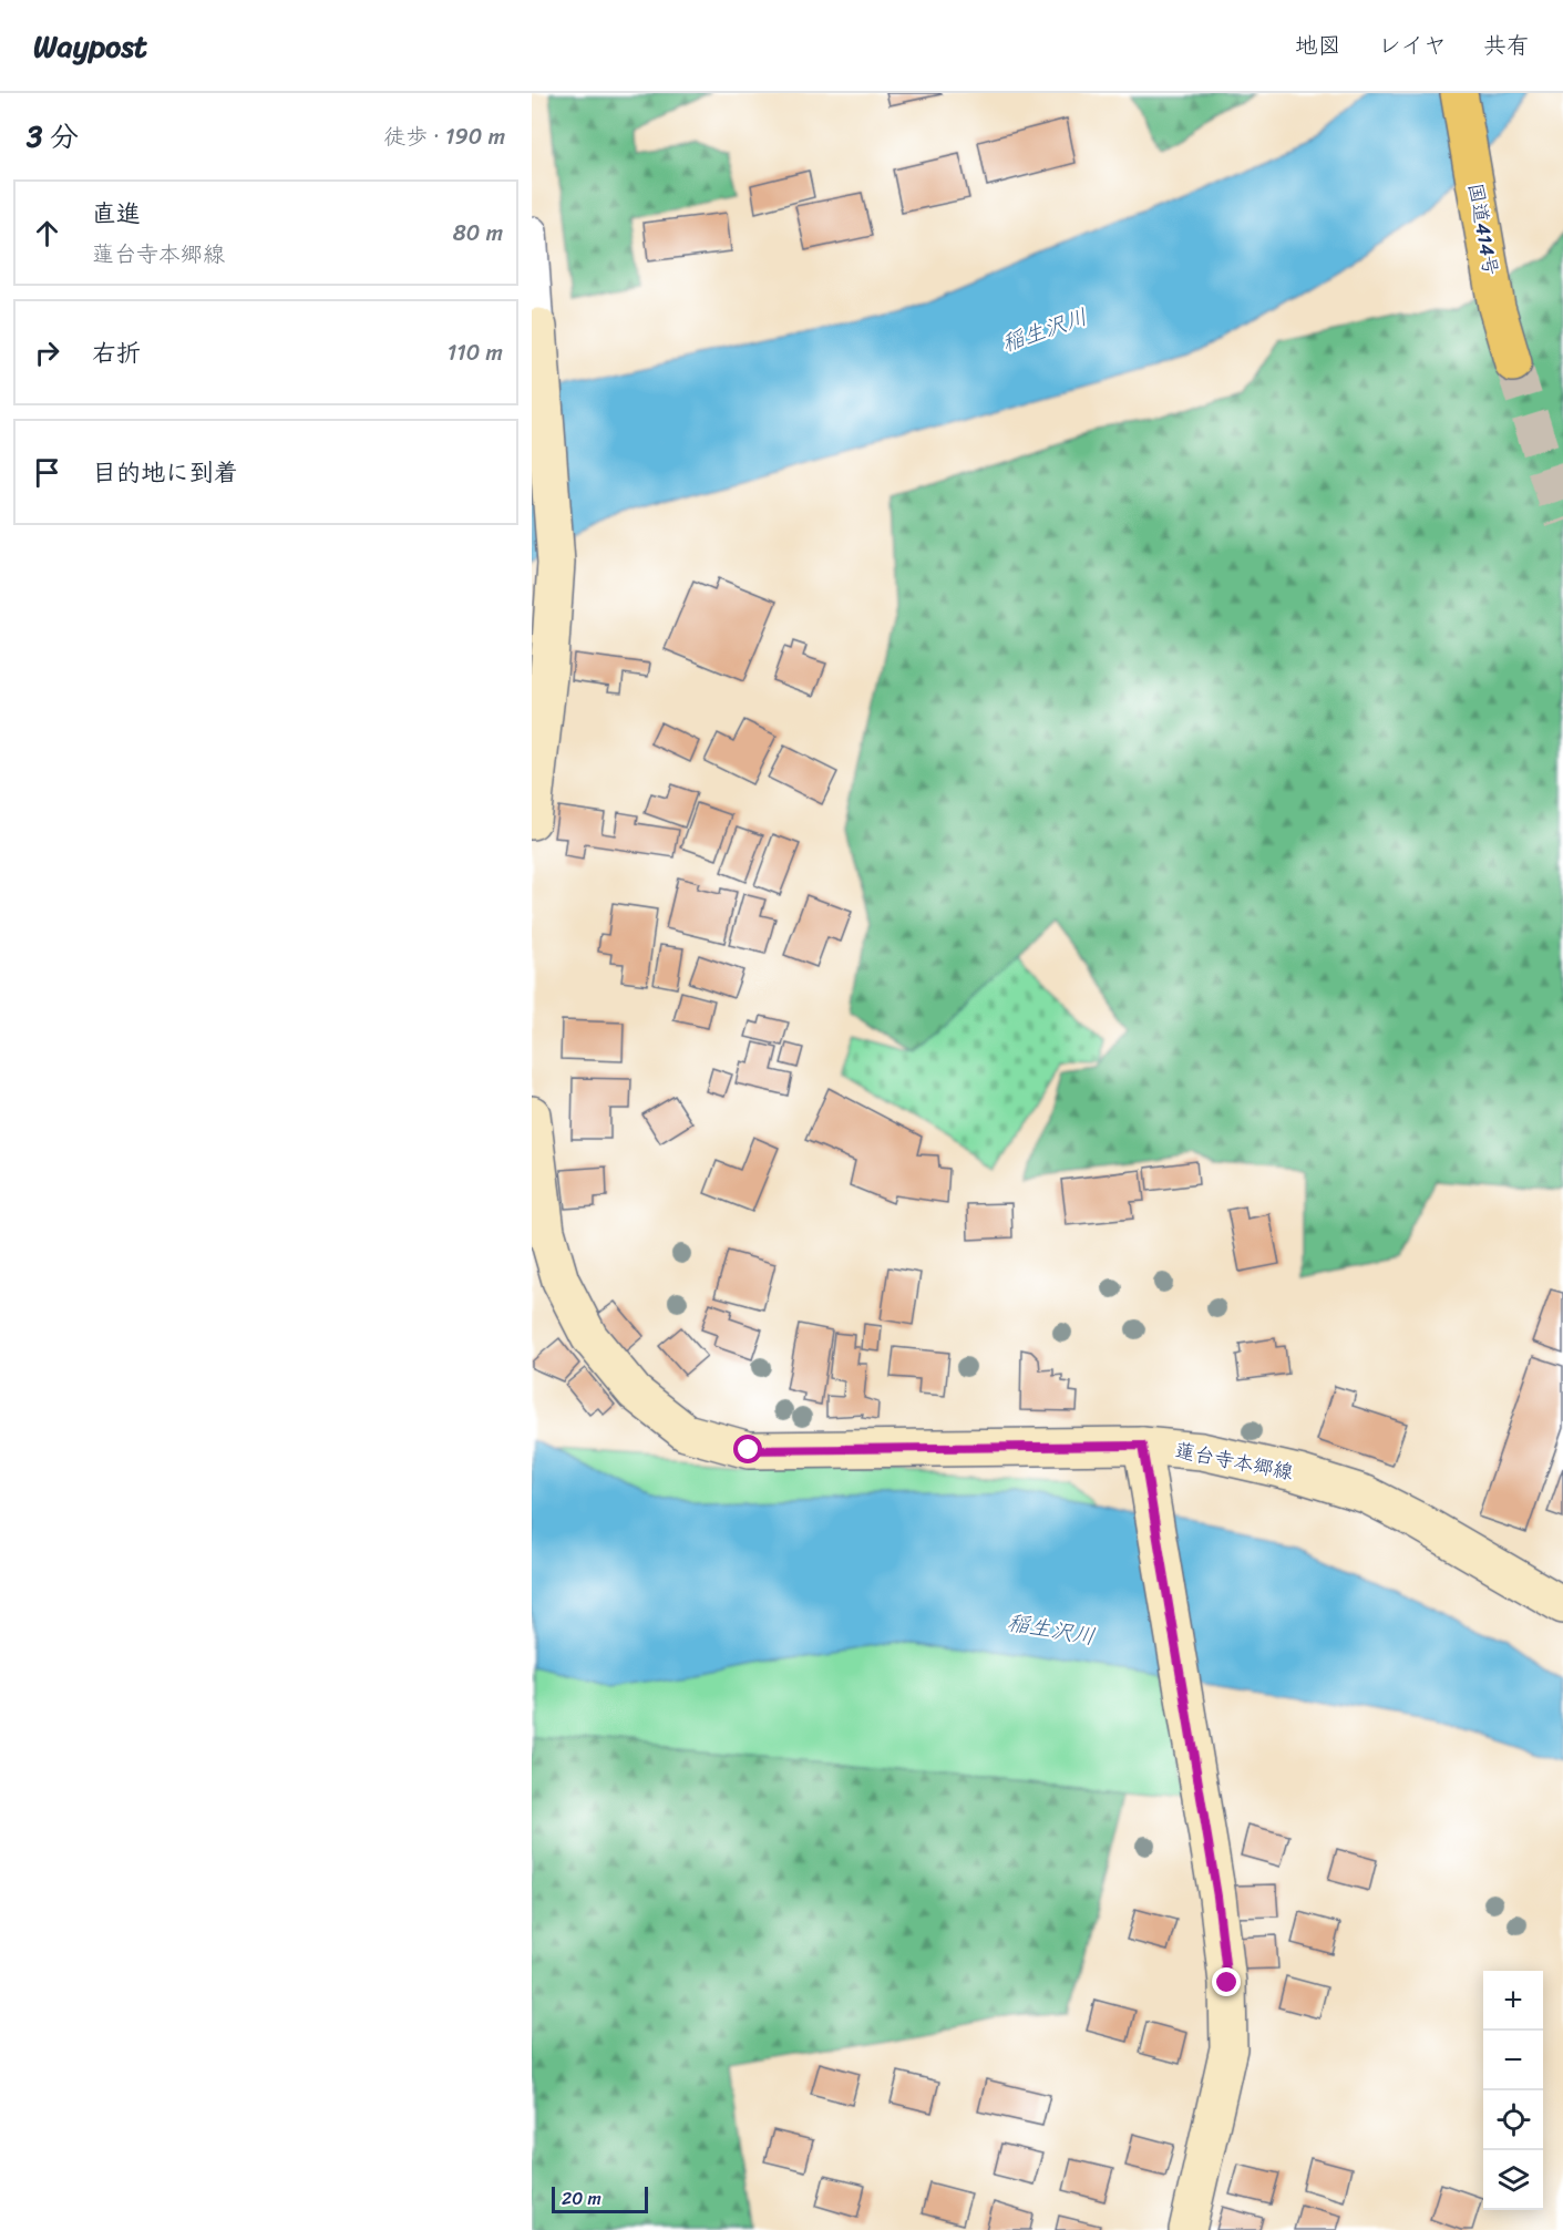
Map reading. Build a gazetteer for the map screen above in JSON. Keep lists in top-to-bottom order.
{
  "streets": {
    "highway": ["国道414号"],
    "main road": ["蓮台寺本郷線"]
  },
  "water": ["稲生沢川"],
  "scale_bar": "20 m",
  "page": {
    "header": "Waypost",
    "nav": ["地図", "レイヤ", "共有"],
    "heading": ["3 分", "徒歩 · 190 m"],
    "list": [
      ["直進", "蓮台寺本郷線", "80 m"],
      ["右折", "110 m"],
      "目的地に到着"
    ],
    "map_buttons": ["+", "−"],
    "scale": "20 m"
  }
}
